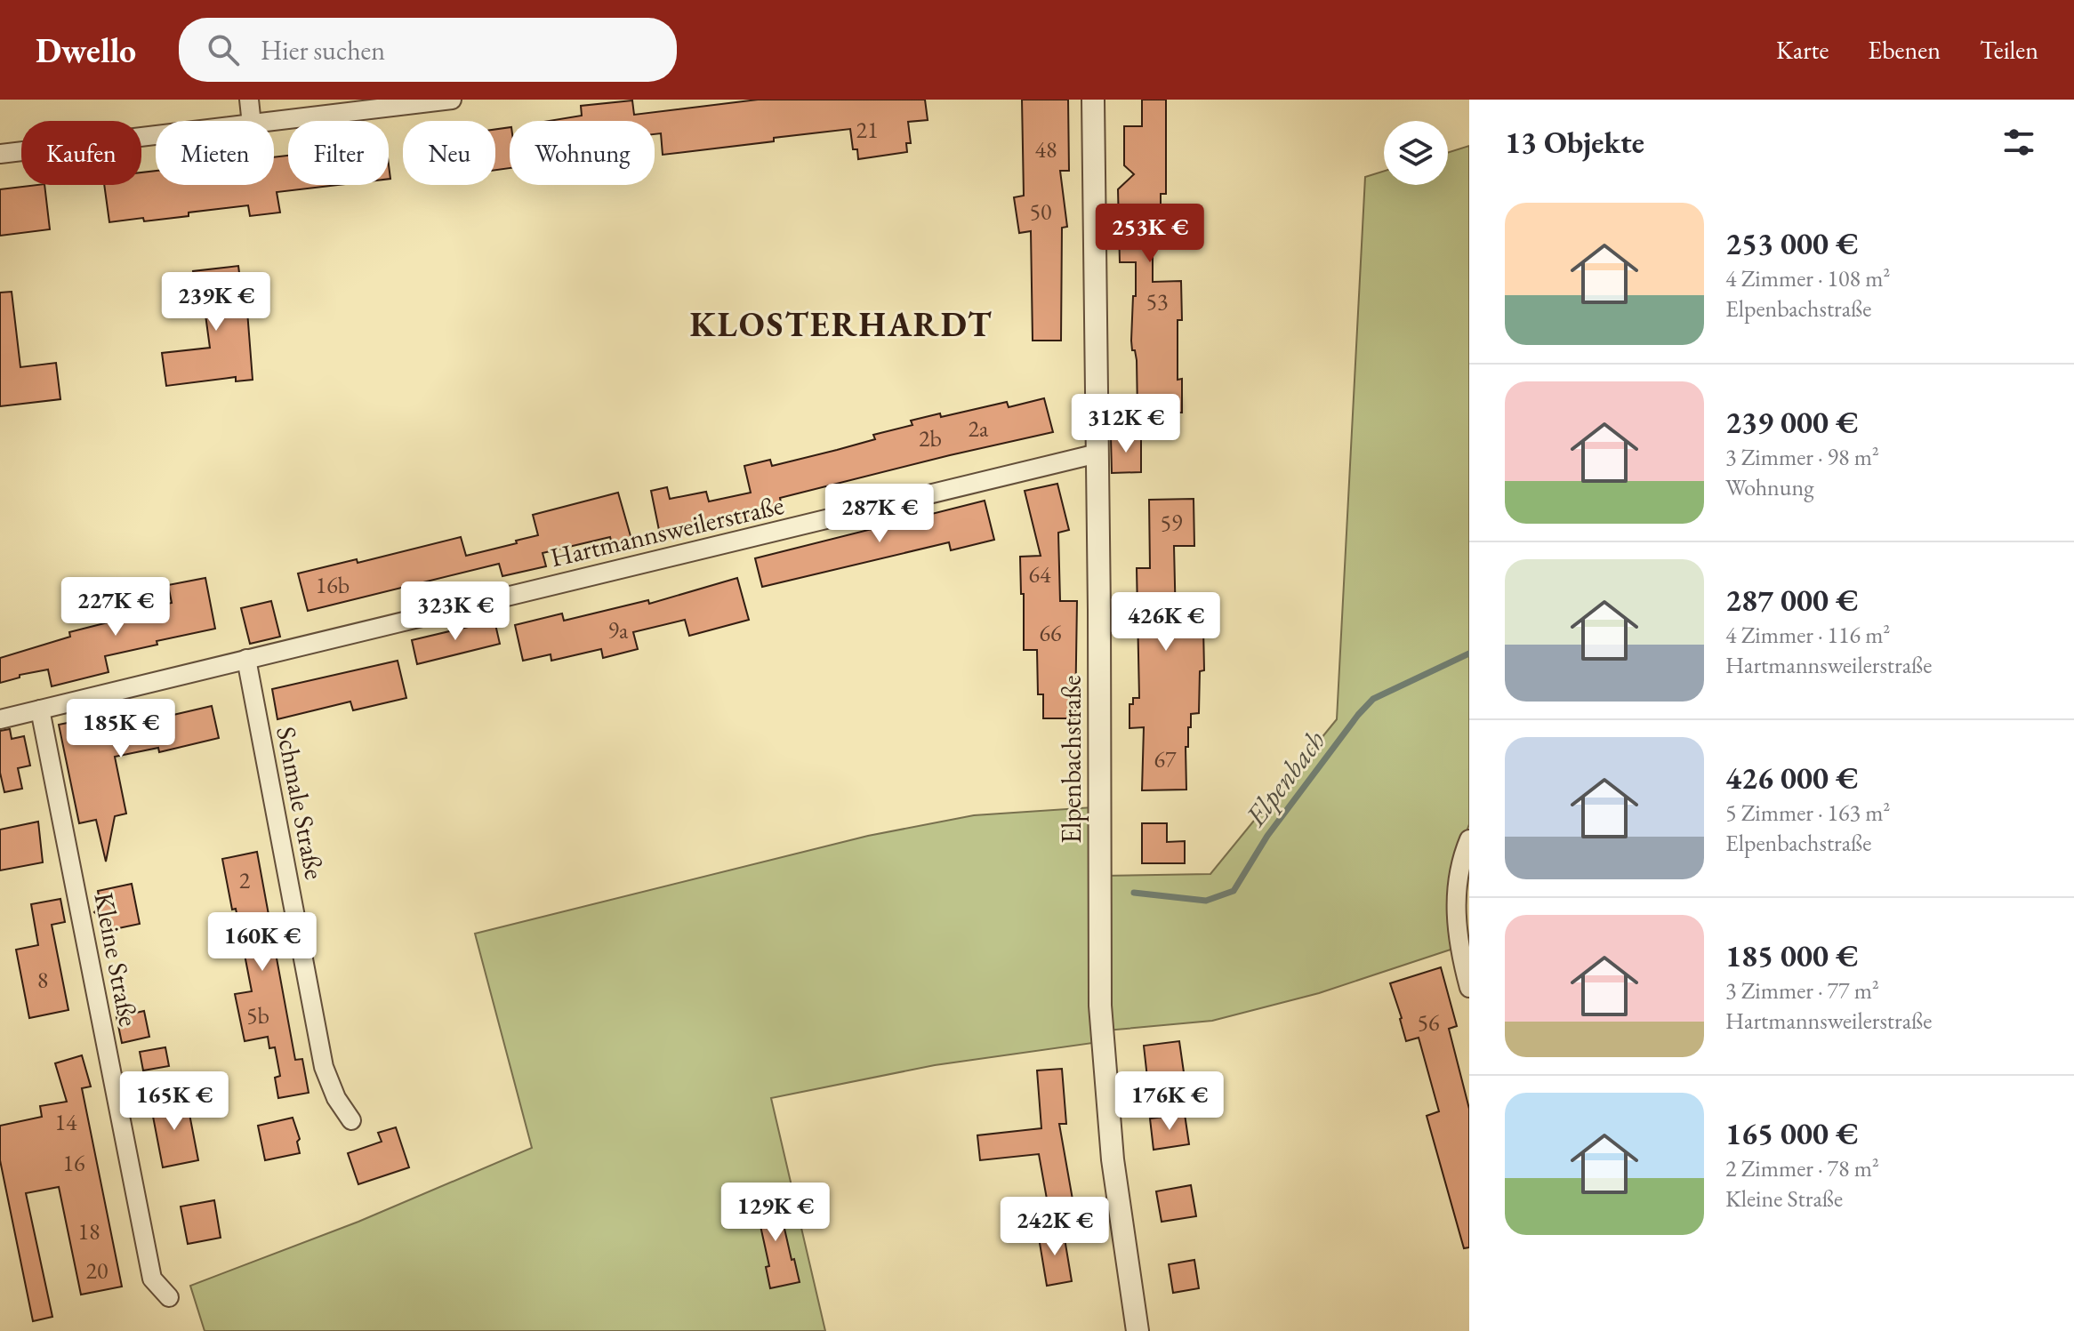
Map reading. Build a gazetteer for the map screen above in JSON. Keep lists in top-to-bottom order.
{
  "streets": {
    "street": [
      "Hartmannsweilerstraße",
      "Elpenbachstraße",
      "Schmale Straße",
      "Kleine Straße"
    ]
  },
  "crossings": [
    ["Hartmannsweilerstraße", "Elpenbachstraße"],
    ["Hartmannsweilerstraße", "Schmale Straße"],
    ["Hartmannsweilerstraße", "Kleine Straße"]
  ],
  "districts": ["KLOSTERHARDT"],
  "water": ["Elpenbach"],
  "house_numbers": [
    "21",
    "48",
    "50",
    "53",
    "2a",
    "2b",
    "59",
    "64",
    "16b",
    "9a",
    "66",
    "67",
    "2",
    "8",
    "5b",
    "56",
    "14",
    "16",
    "18",
    "20"
  ],
  "page": {
    "header": "Dwello",
    "search": "Hier suchen",
    "nav": ["Karte", "Ebenen", "Teilen"],
    "heading": "13 Objekte",
    "chip": [
      "Kaufen",
      "Mieten",
      "Filter",
      "Neu",
      "Wohnung"
    ],
    "list": [
      {
        "name": "253 000 €",
        "note": "4 Zimmer · 108 m² · Elpenbachstraße"
      },
      {
        "name": "239 000 €",
        "note": "3 Zimmer · 98 m² · Wohnung"
      },
      {
        "name": "287 000 €",
        "note": "4 Zimmer · 116 m² · Hartmannsweilerstraße"
      },
      {
        "name": "426 000 €",
        "note": "5 Zimmer · 163 m² · Elpenbachstraße"
      },
      {
        "name": "185 000 €",
        "note": "3 Zimmer · 77 m² · Hartmannsweilerstraße"
      },
      {
        "name": "165 000 €",
        "note": "2 Zimmer · 78 m² · Kleine Straße"
      }
    ],
    "price": [
      "253K €",
      "239K €",
      "312K €",
      "287K €",
      "227K €",
      "323K €",
      "426K €",
      "185K €",
      "160K €",
      "165K €",
      "176K €",
      "129K €",
      "242K €"
    ]
  }
}
